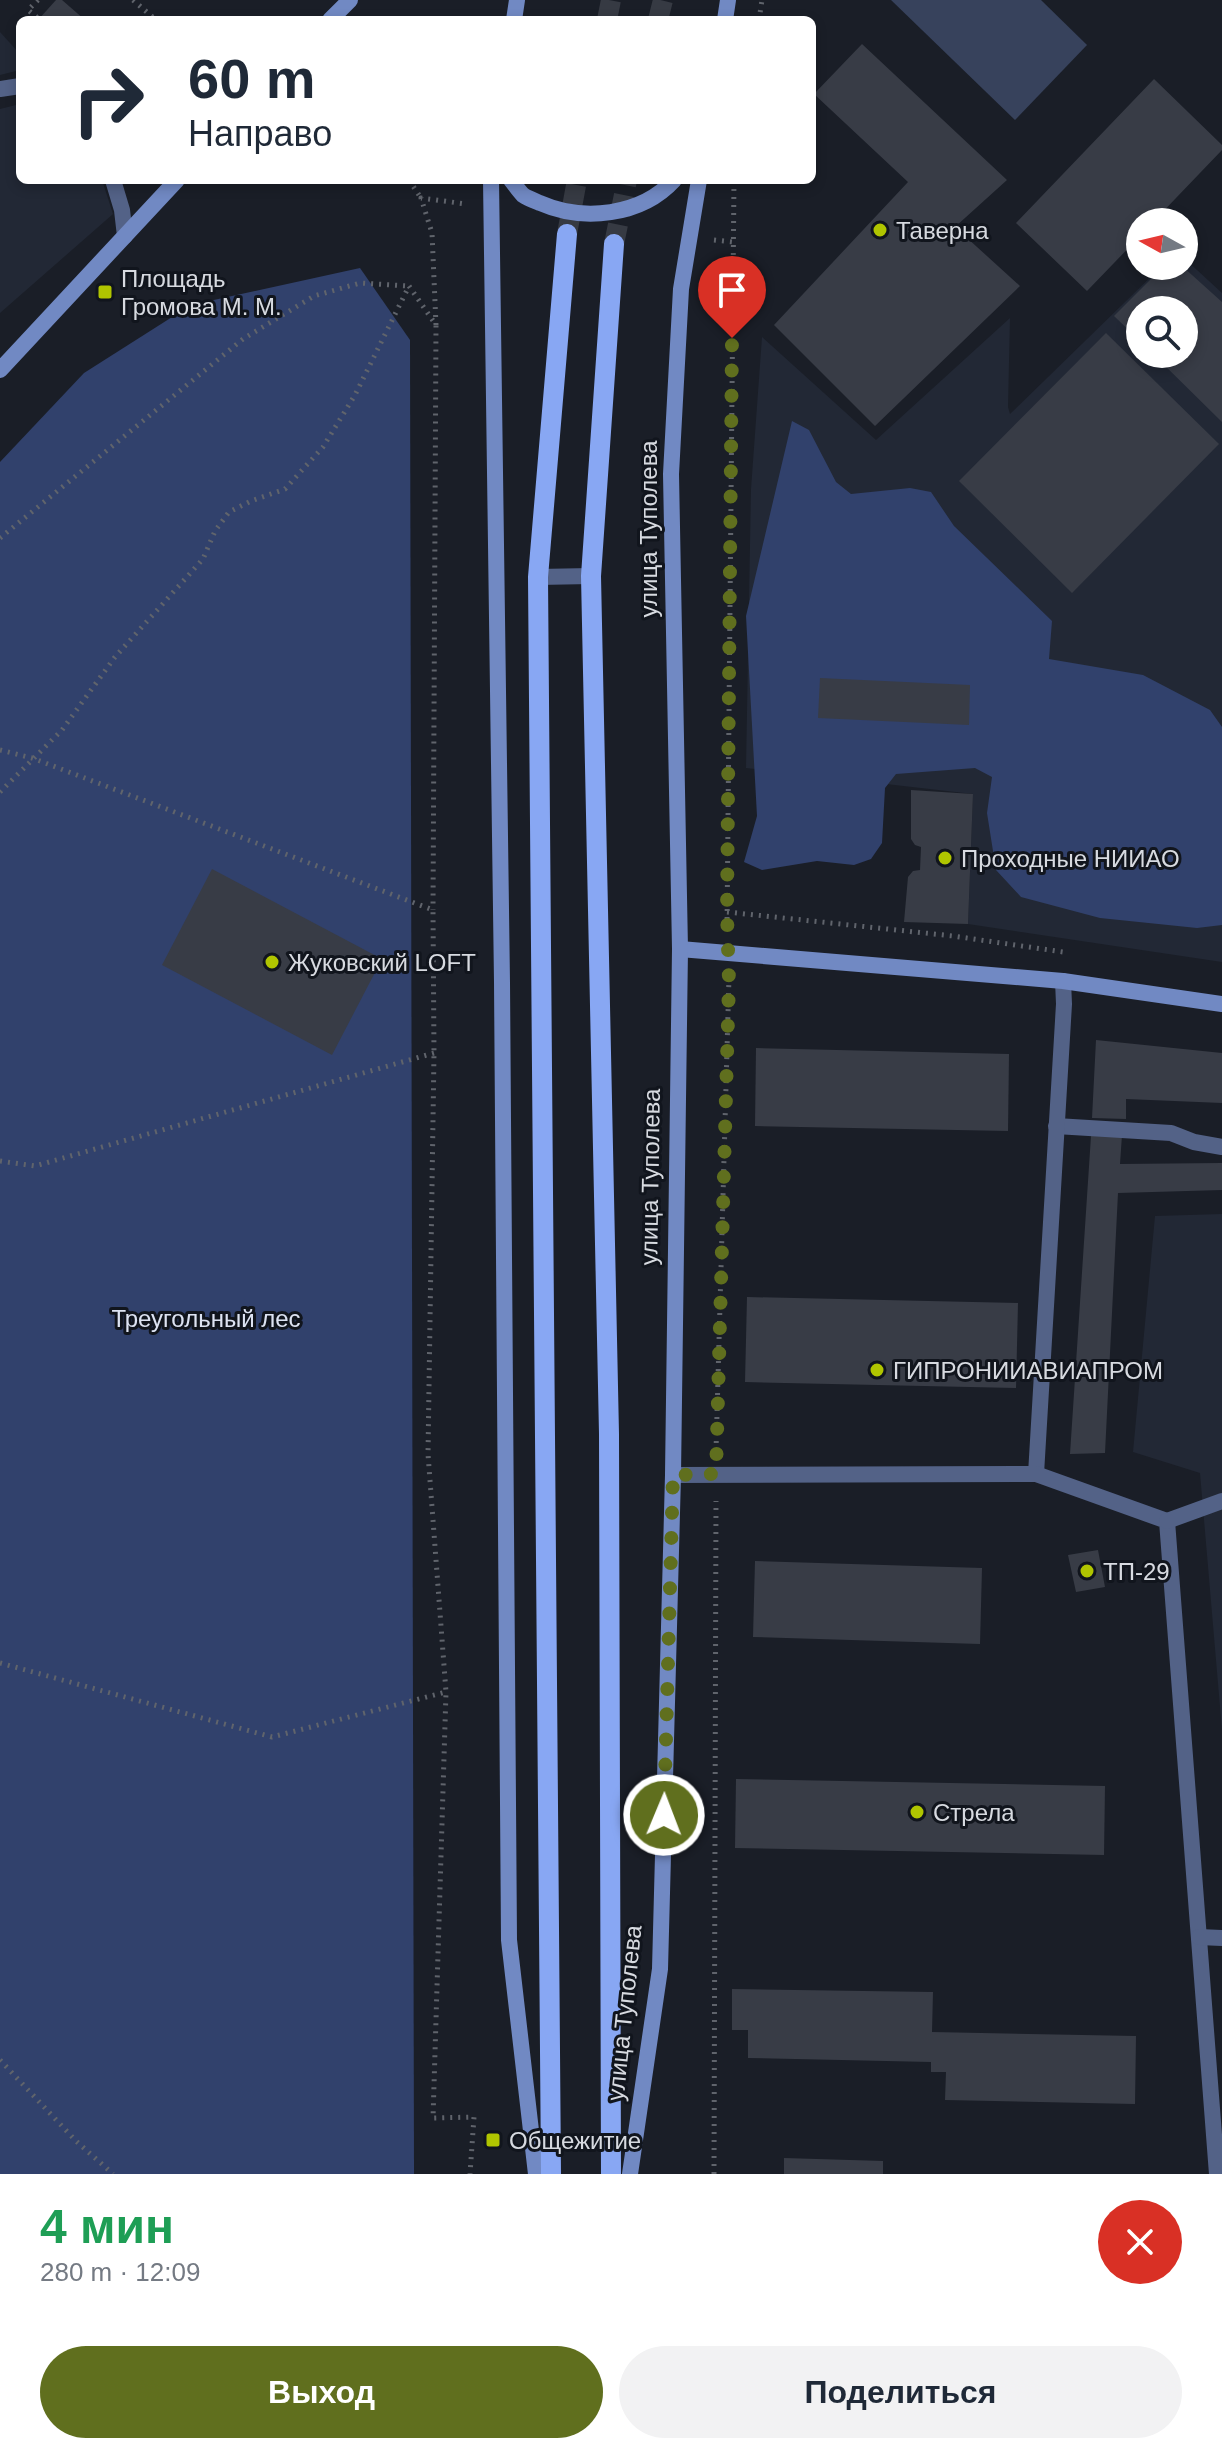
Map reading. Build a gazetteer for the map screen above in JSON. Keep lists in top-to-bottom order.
{
  "streets": {
    "main road": ["улица Туполева"]
  },
  "parks": ["Треугольный лес"],
  "places": {
    "other": [
      "Таверна",
      "Проходные НИИАО",
      "Жуковский LOFT",
      "ГИПРОНИИАВИАПРОМ",
      "ТП-29",
      "Стрела"
    ],
    "transit": ["Площадь Громова М. М.", "Общежитие"]
  },
  "north": "left",
  "page": {
    "turn": ["60 m", "Направо"],
    "heading": ["4 мин", "280 m · 12:09"],
    "buttons": ["Выход", "Поделиться"]
  }
}
